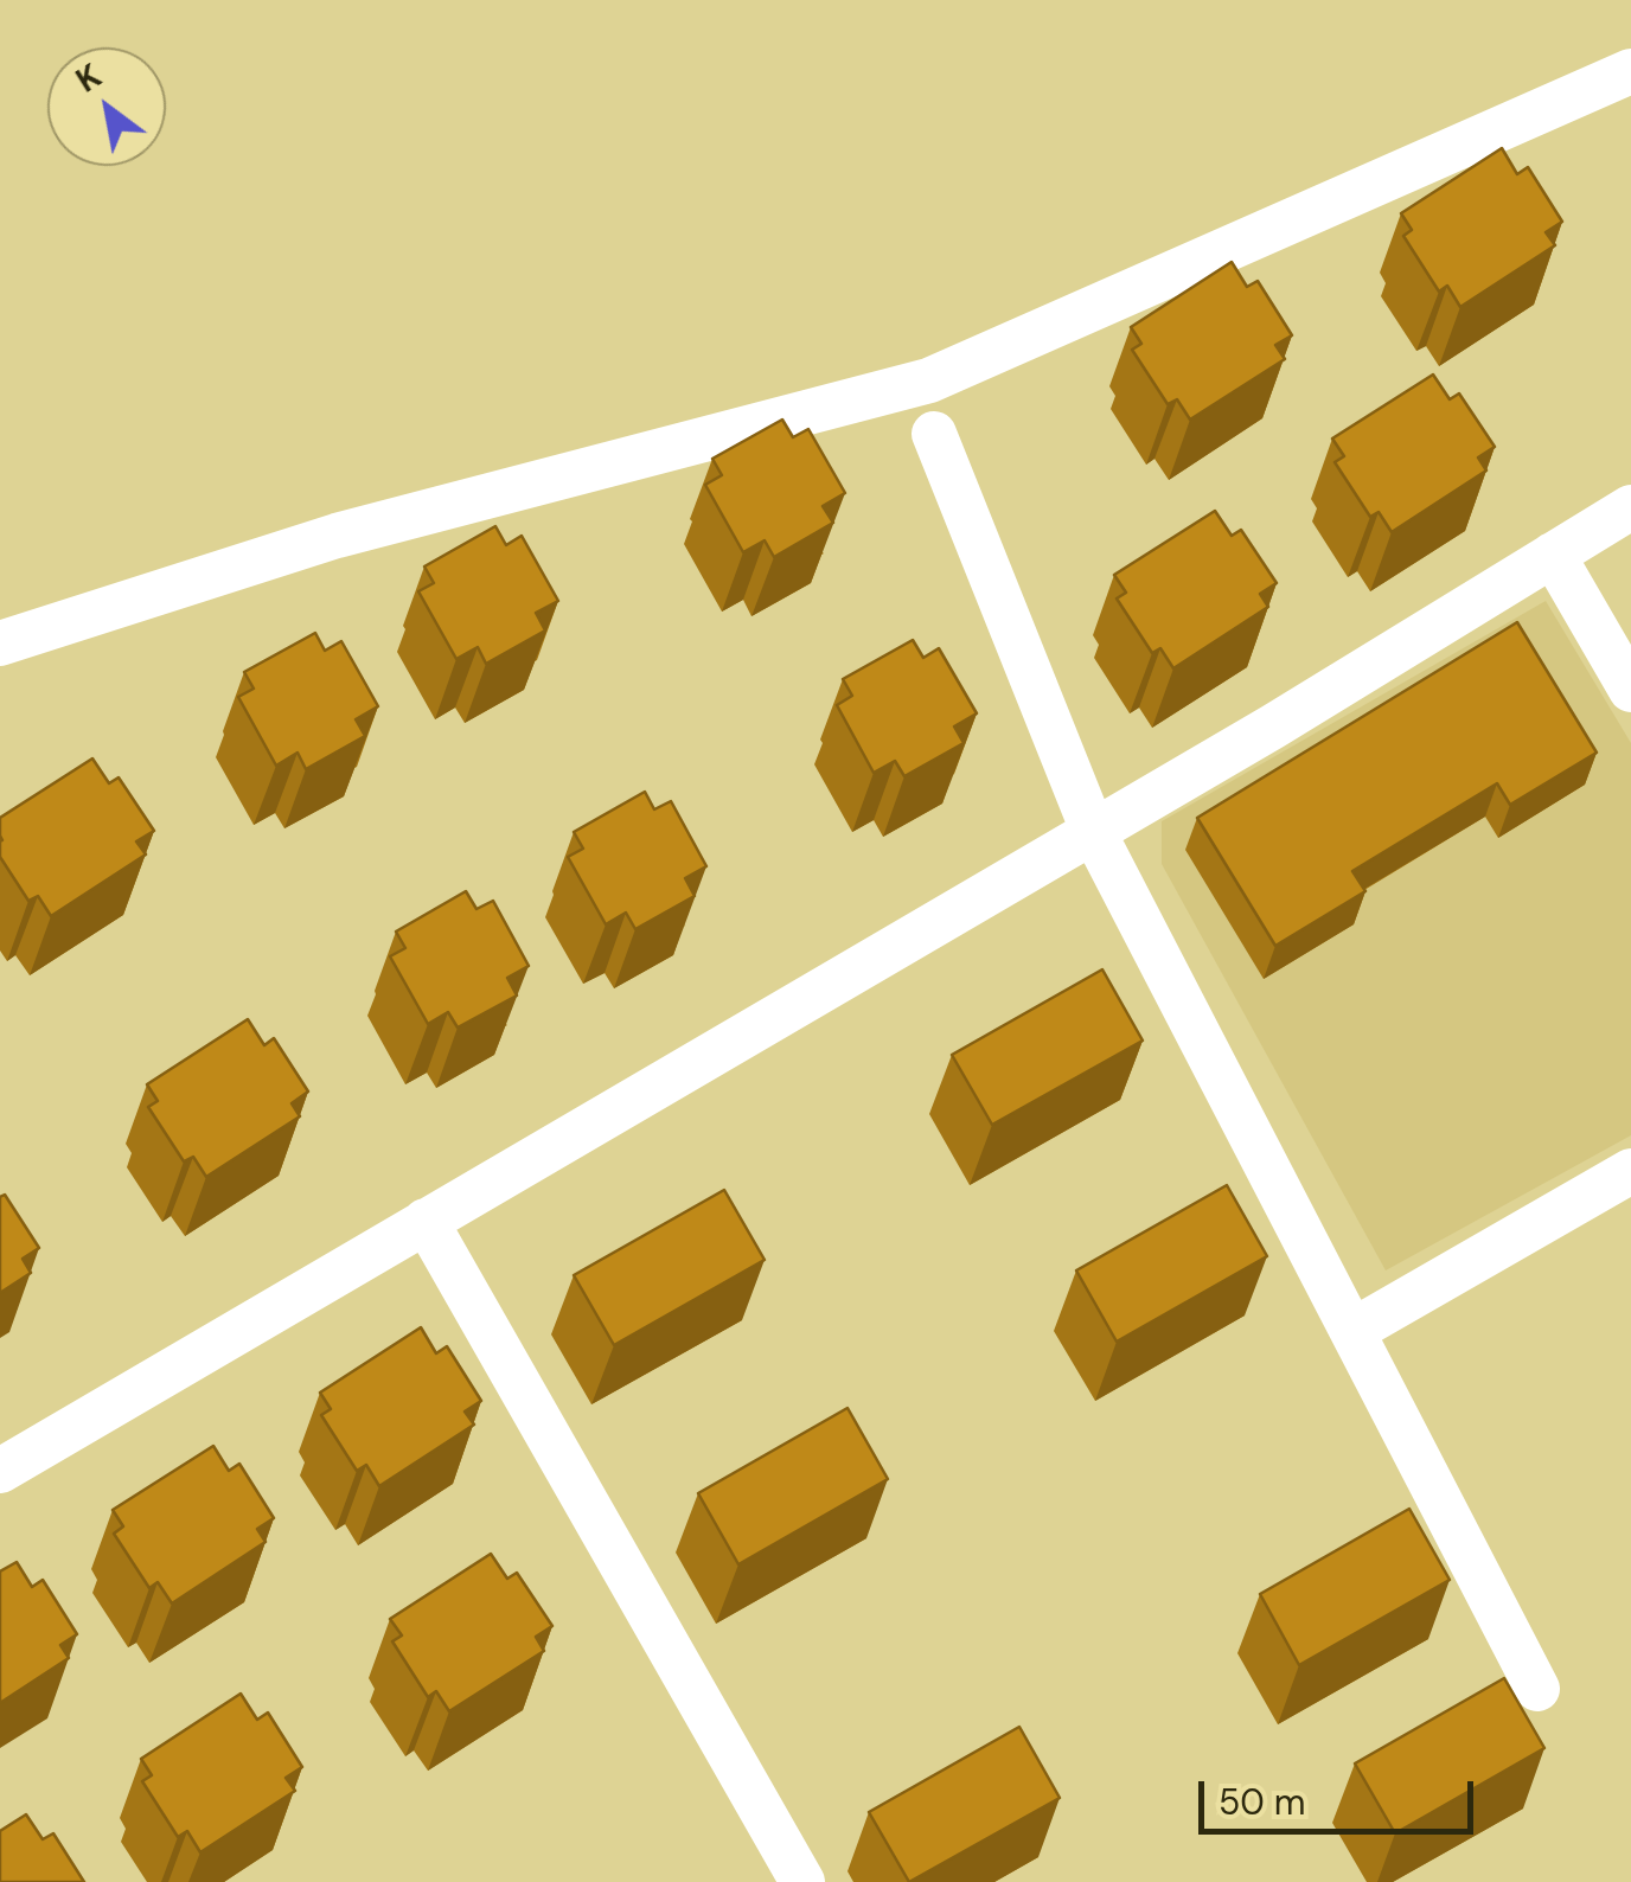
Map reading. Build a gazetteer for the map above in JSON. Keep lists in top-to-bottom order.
{
  "scale_bar": "50 m",
  "north": "top left"
}
